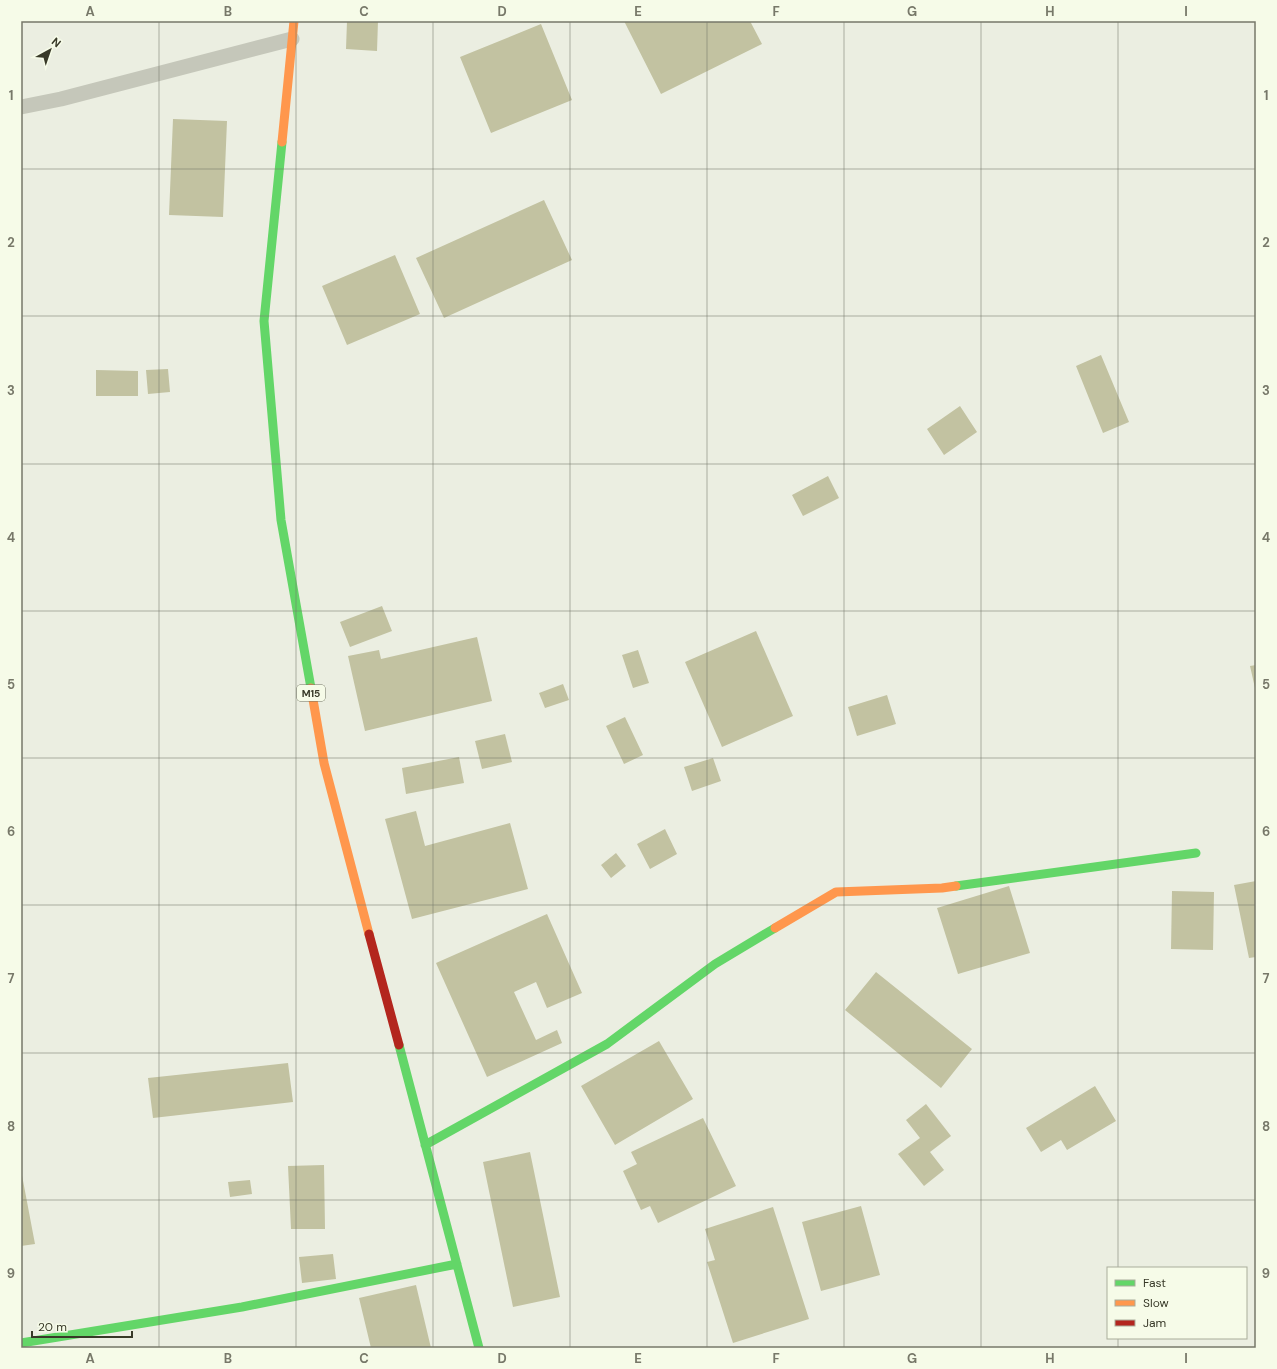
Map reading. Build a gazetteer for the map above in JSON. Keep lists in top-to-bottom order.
{
  "streets": {
    "main road": ["M15"]
  },
  "legend": ["Fast", "Slow", "Jam"],
  "scale_bar": "20 m",
  "north": "top right",
  "grid": {
    "columns": [
      "A",
      "B",
      "C",
      "D",
      "E",
      "F",
      "G",
      "H",
      "I"
    ],
    "rows": [
      "1",
      "2",
      "3",
      "4",
      "5",
      "6",
      "7",
      "8",
      "9"
    ]
  }
}
